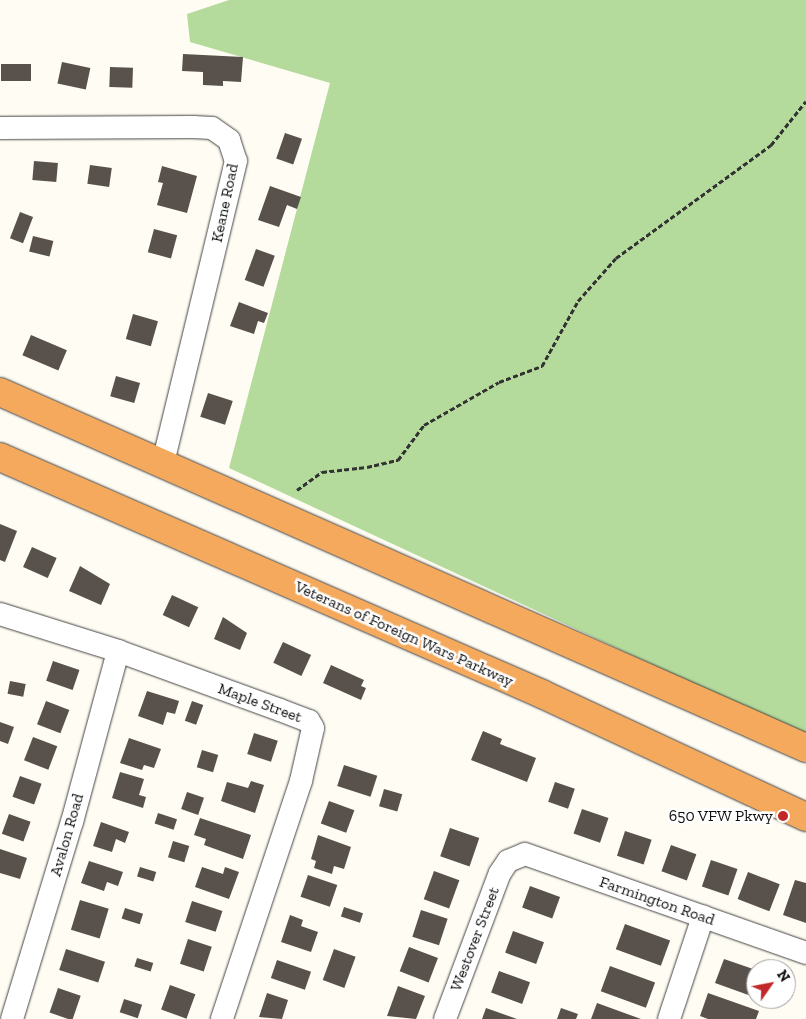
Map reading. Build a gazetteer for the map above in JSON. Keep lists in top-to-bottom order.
{
  "streets": {
    "highway": ["Veterans of Foreign Wars Parkway"],
    "street": [
      "Keane Road",
      "Maple Street",
      "Avalon Road",
      "Farmington Road",
      "Westover Street"
    ]
  },
  "crossings": [
    ["Maple Street", "Avalon Road"],
    ["Farmington Road", "Westover Street"]
  ],
  "places": ["650 VFW Pkwy"],
  "north": "top right"
}
